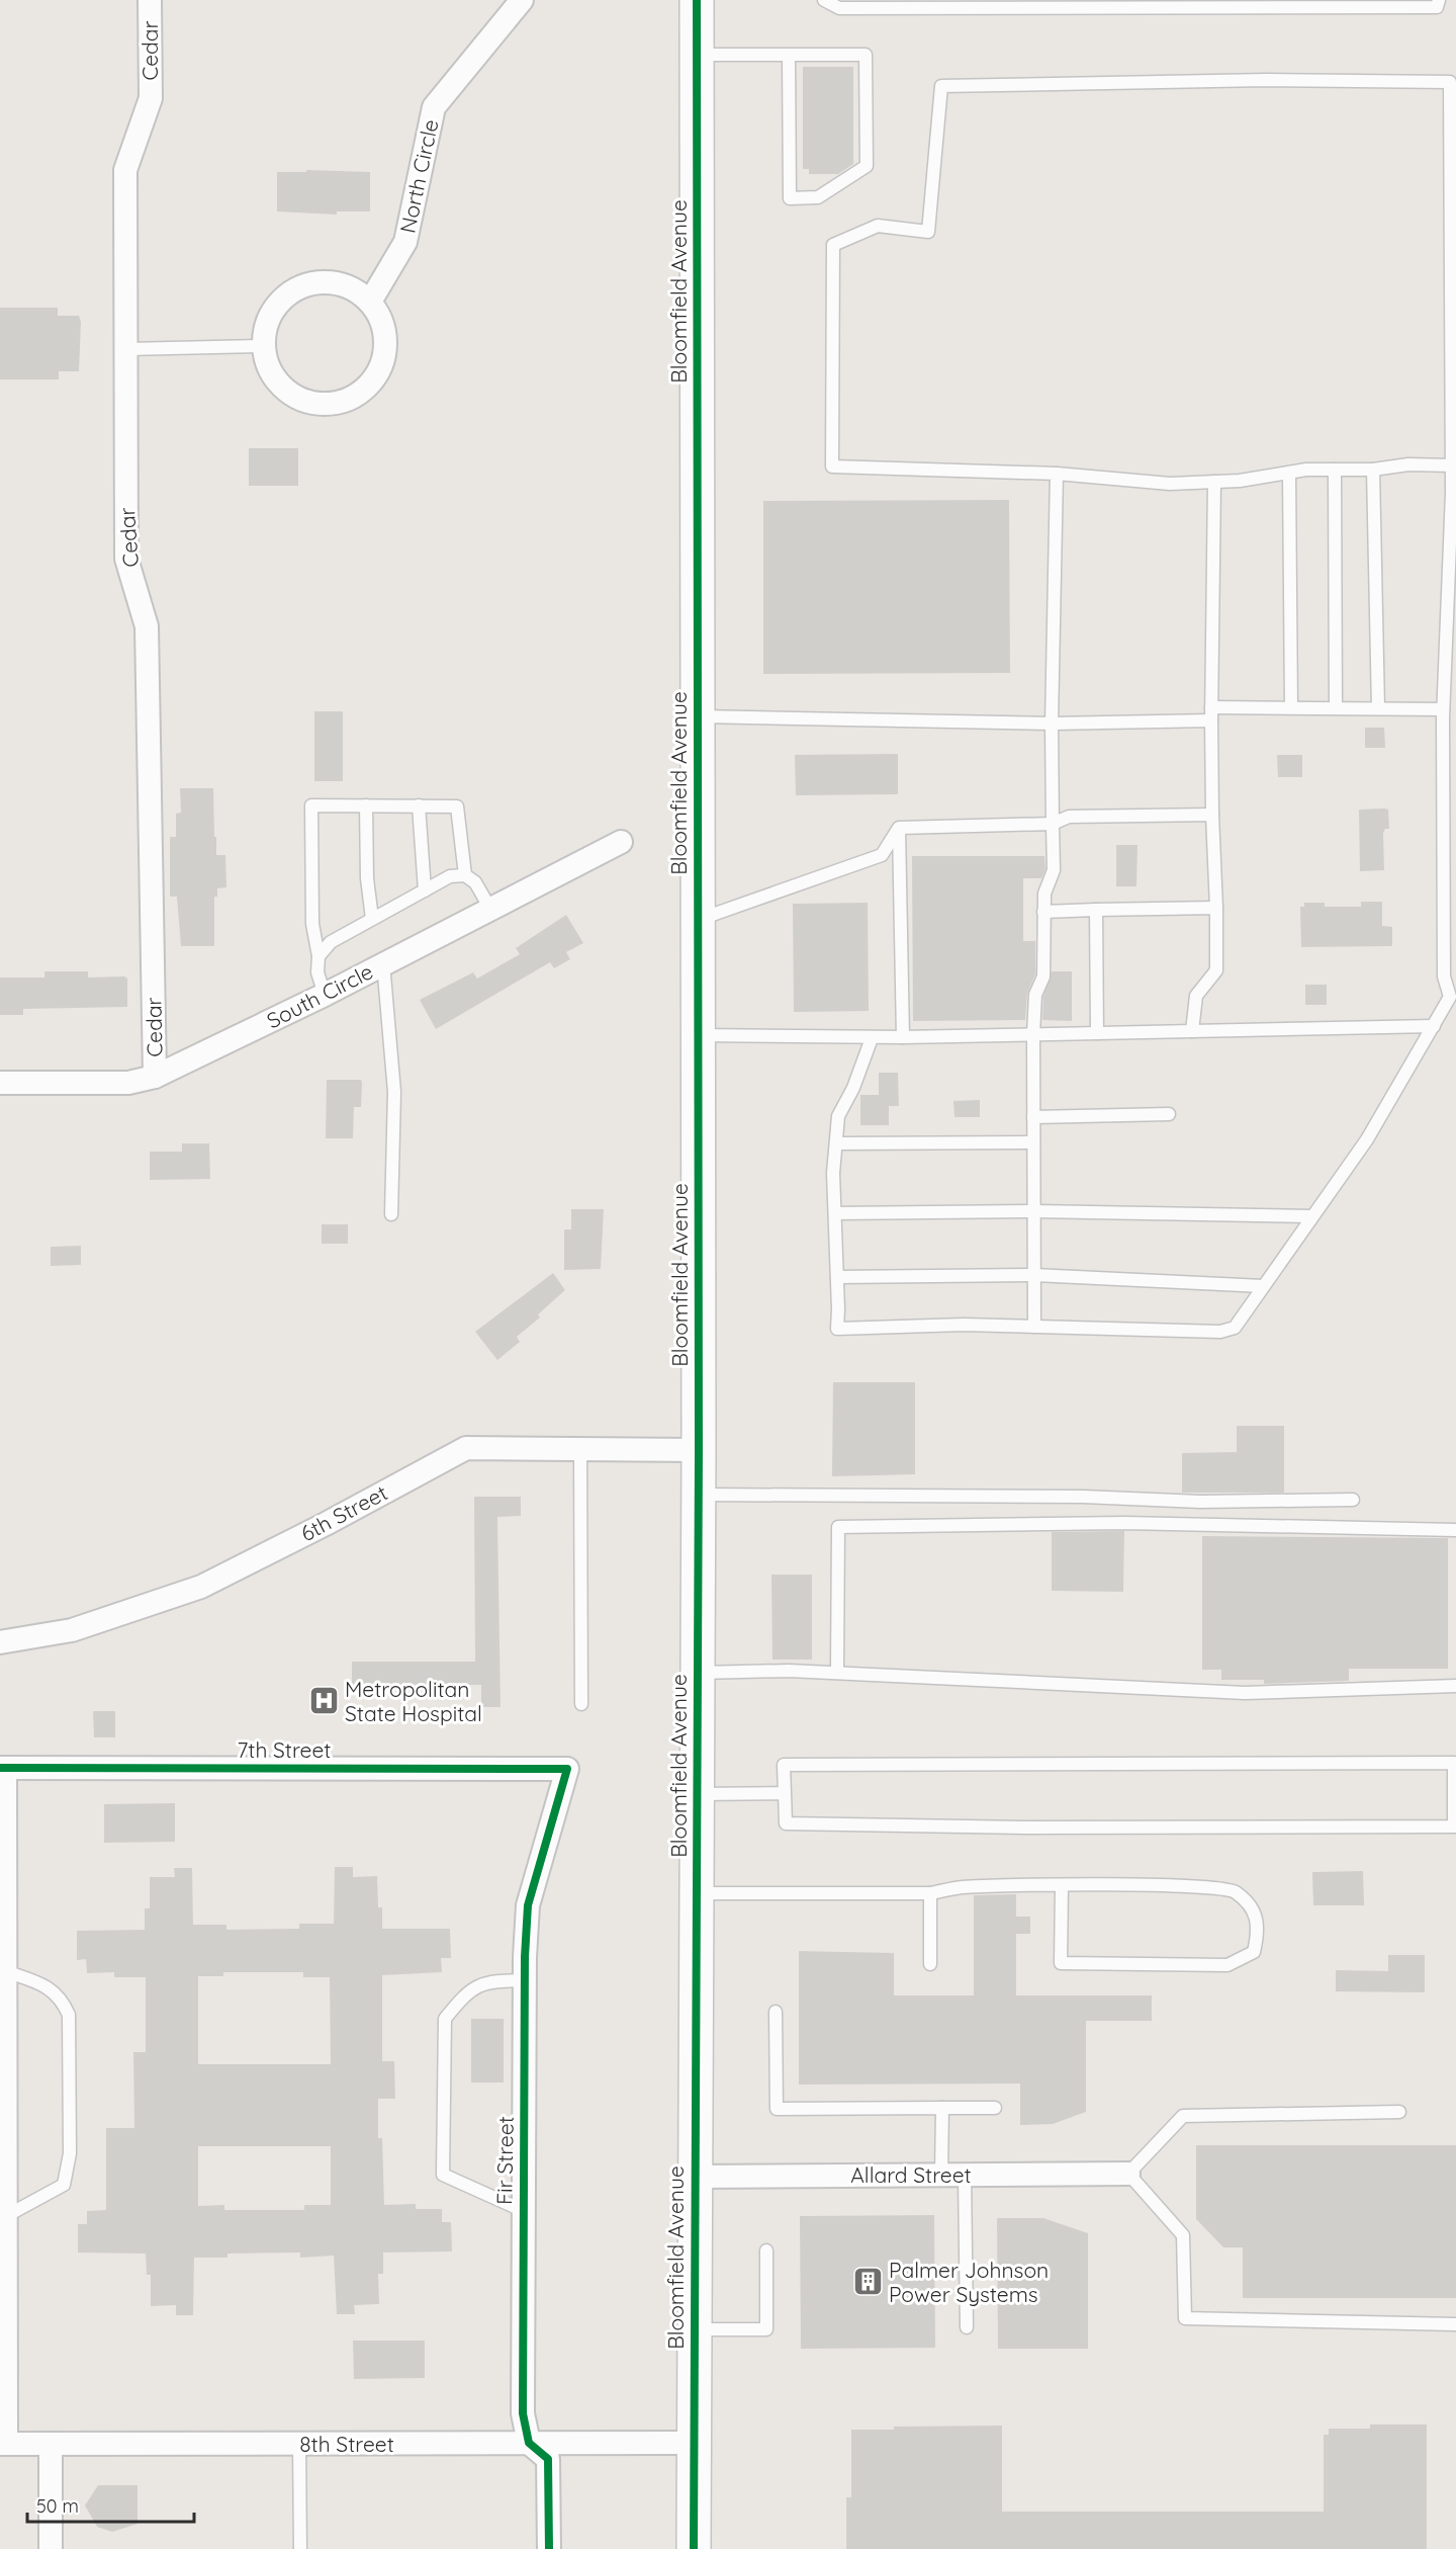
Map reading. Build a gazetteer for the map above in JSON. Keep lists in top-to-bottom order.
{
  "streets": {
    "main road": ["Bloomfield Avenue"],
    "street": [
      "Cedar",
      "North Circle",
      "South Circle",
      "6th Street",
      "7th Street",
      "Fir Street",
      "Allard Street",
      "8th Street"
    ]
  },
  "crossings": [
    ["Cedar", "South Circle"],
    ["Bloomfield Avenue", "6th Street"],
    ["Bloomfield Avenue", "Allard Street"],
    ["Bloomfield Avenue", "8th Street"],
    ["7th Street", "Fir Street"],
    ["Fir Street", "8th Street"]
  ],
  "places": {
    "hospital": ["Metropolitan State Hospital"],
    "building": ["Palmer Johnson Power Systems"]
  },
  "scale_bar": "50 m"
}
